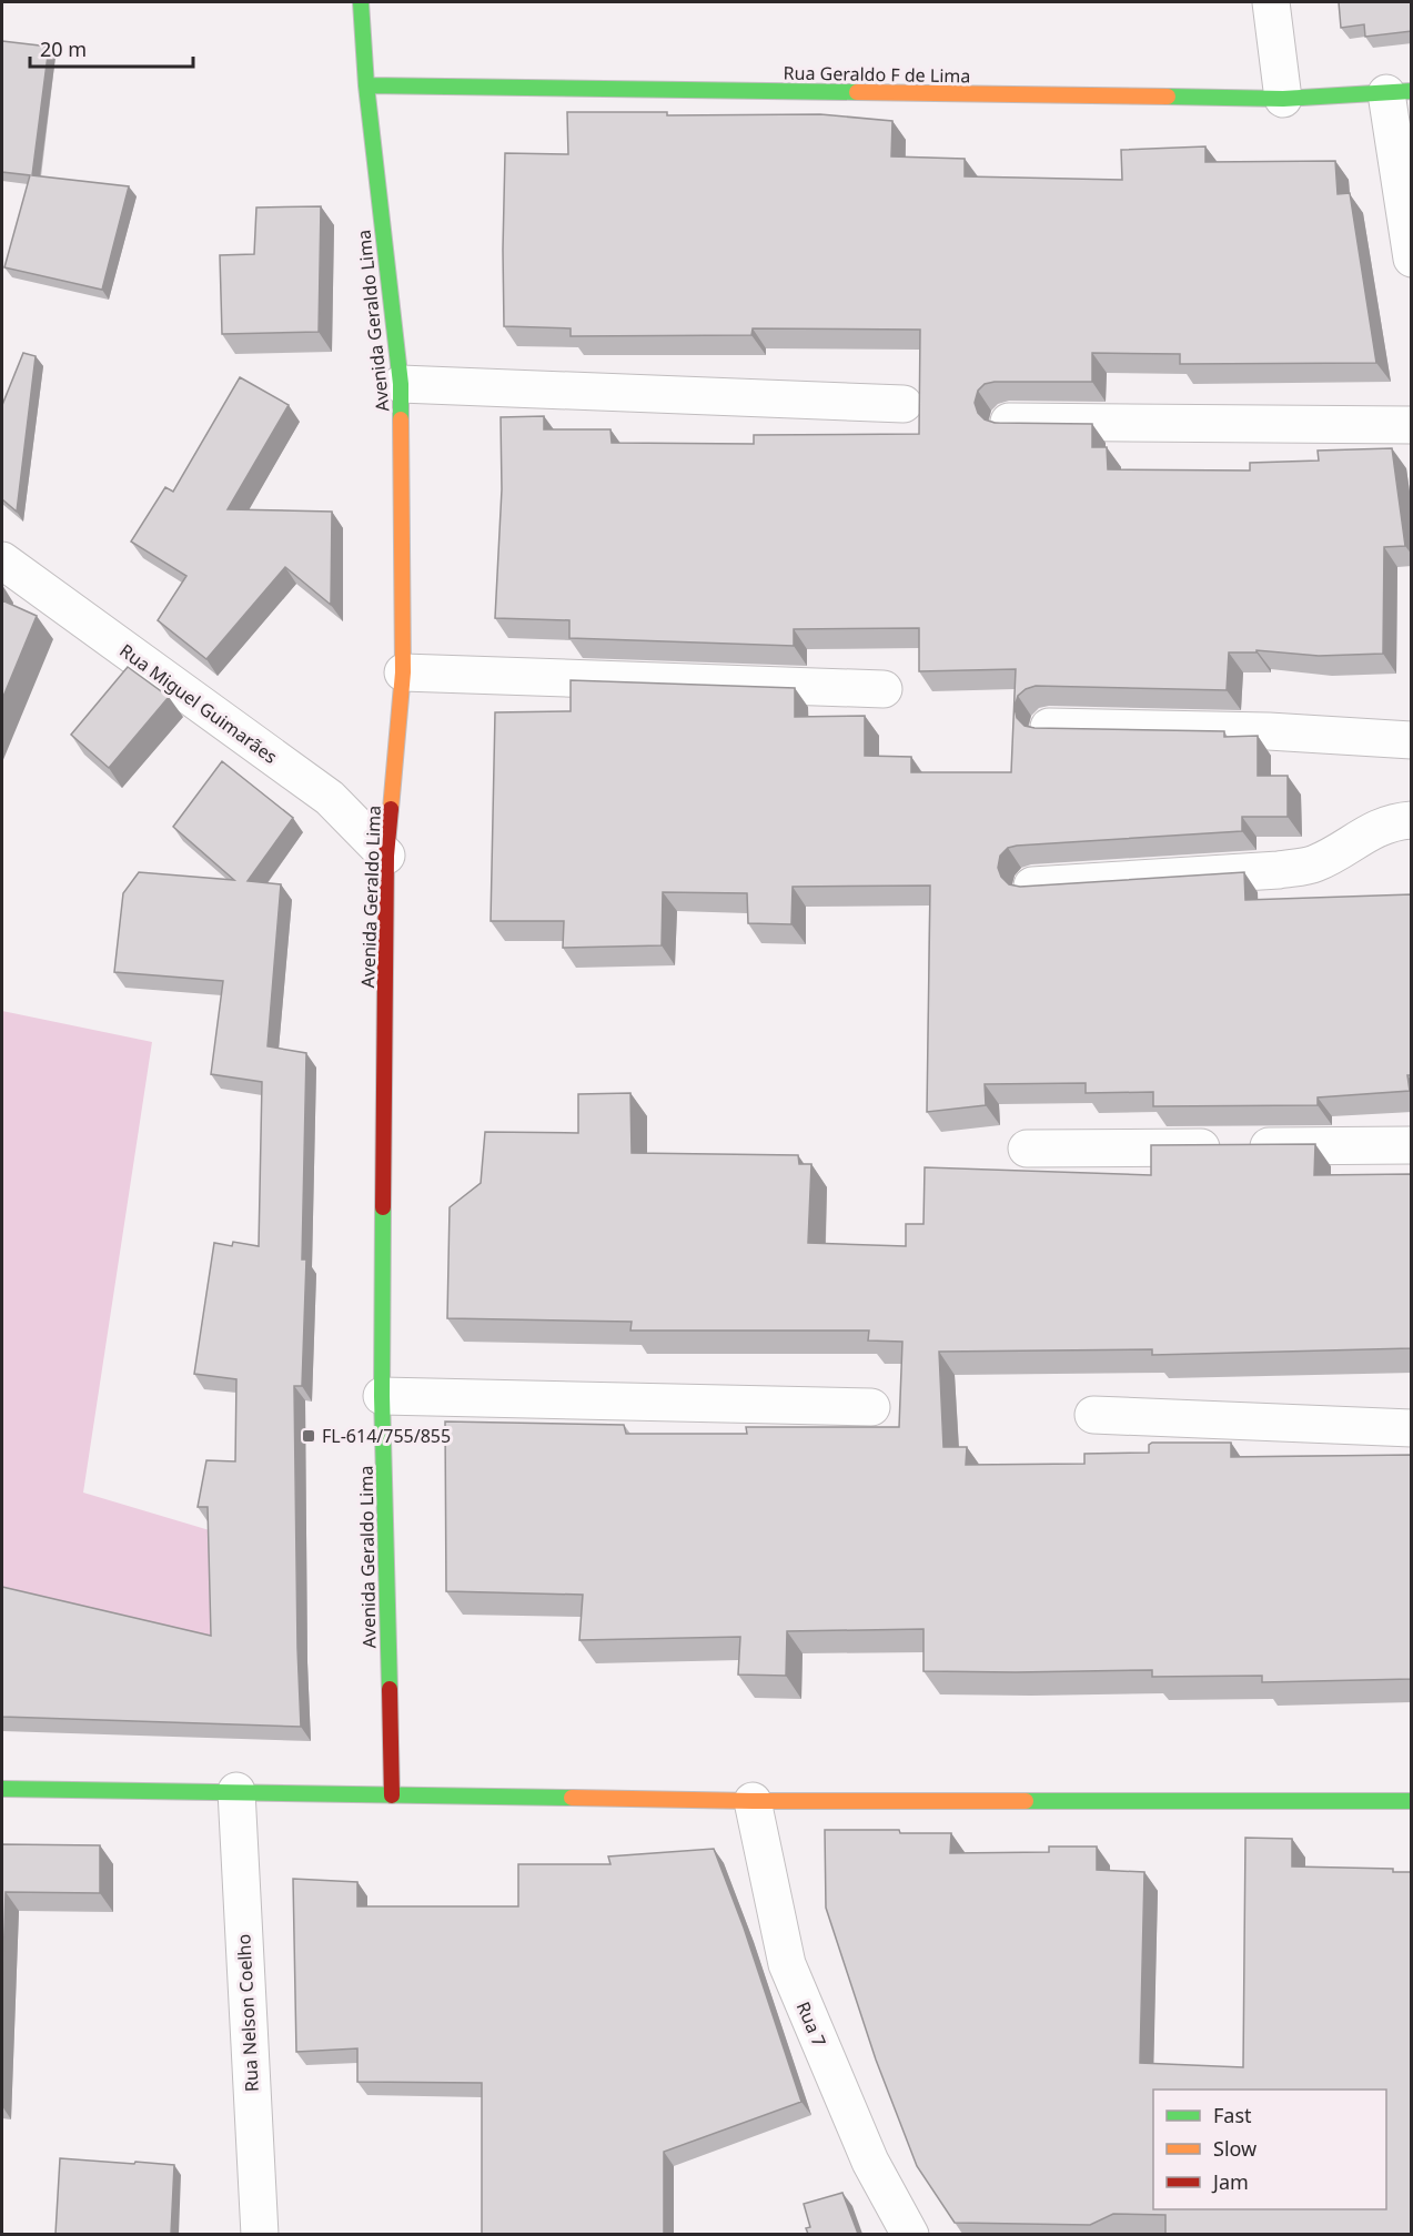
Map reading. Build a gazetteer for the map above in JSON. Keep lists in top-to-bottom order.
{
  "streets": {
    "street": [
      "Rua Geraldo F de Lima",
      "Avenida Geraldo Lima",
      "Rua Miguel Guimarães",
      "Rua Nelson Coelho",
      "Rua 7"
    ]
  },
  "crossings": [
    ["Rua Geraldo F de Lima", "Avenida Geraldo Lima"],
    ["Avenida Geraldo Lima", "Rua Miguel Guimarães"]
  ],
  "places": {
    "transit": ["FL-614/755/855"]
  },
  "legend": ["Fast", "Slow", "Jam"],
  "scale_bar": "20 m"
}
